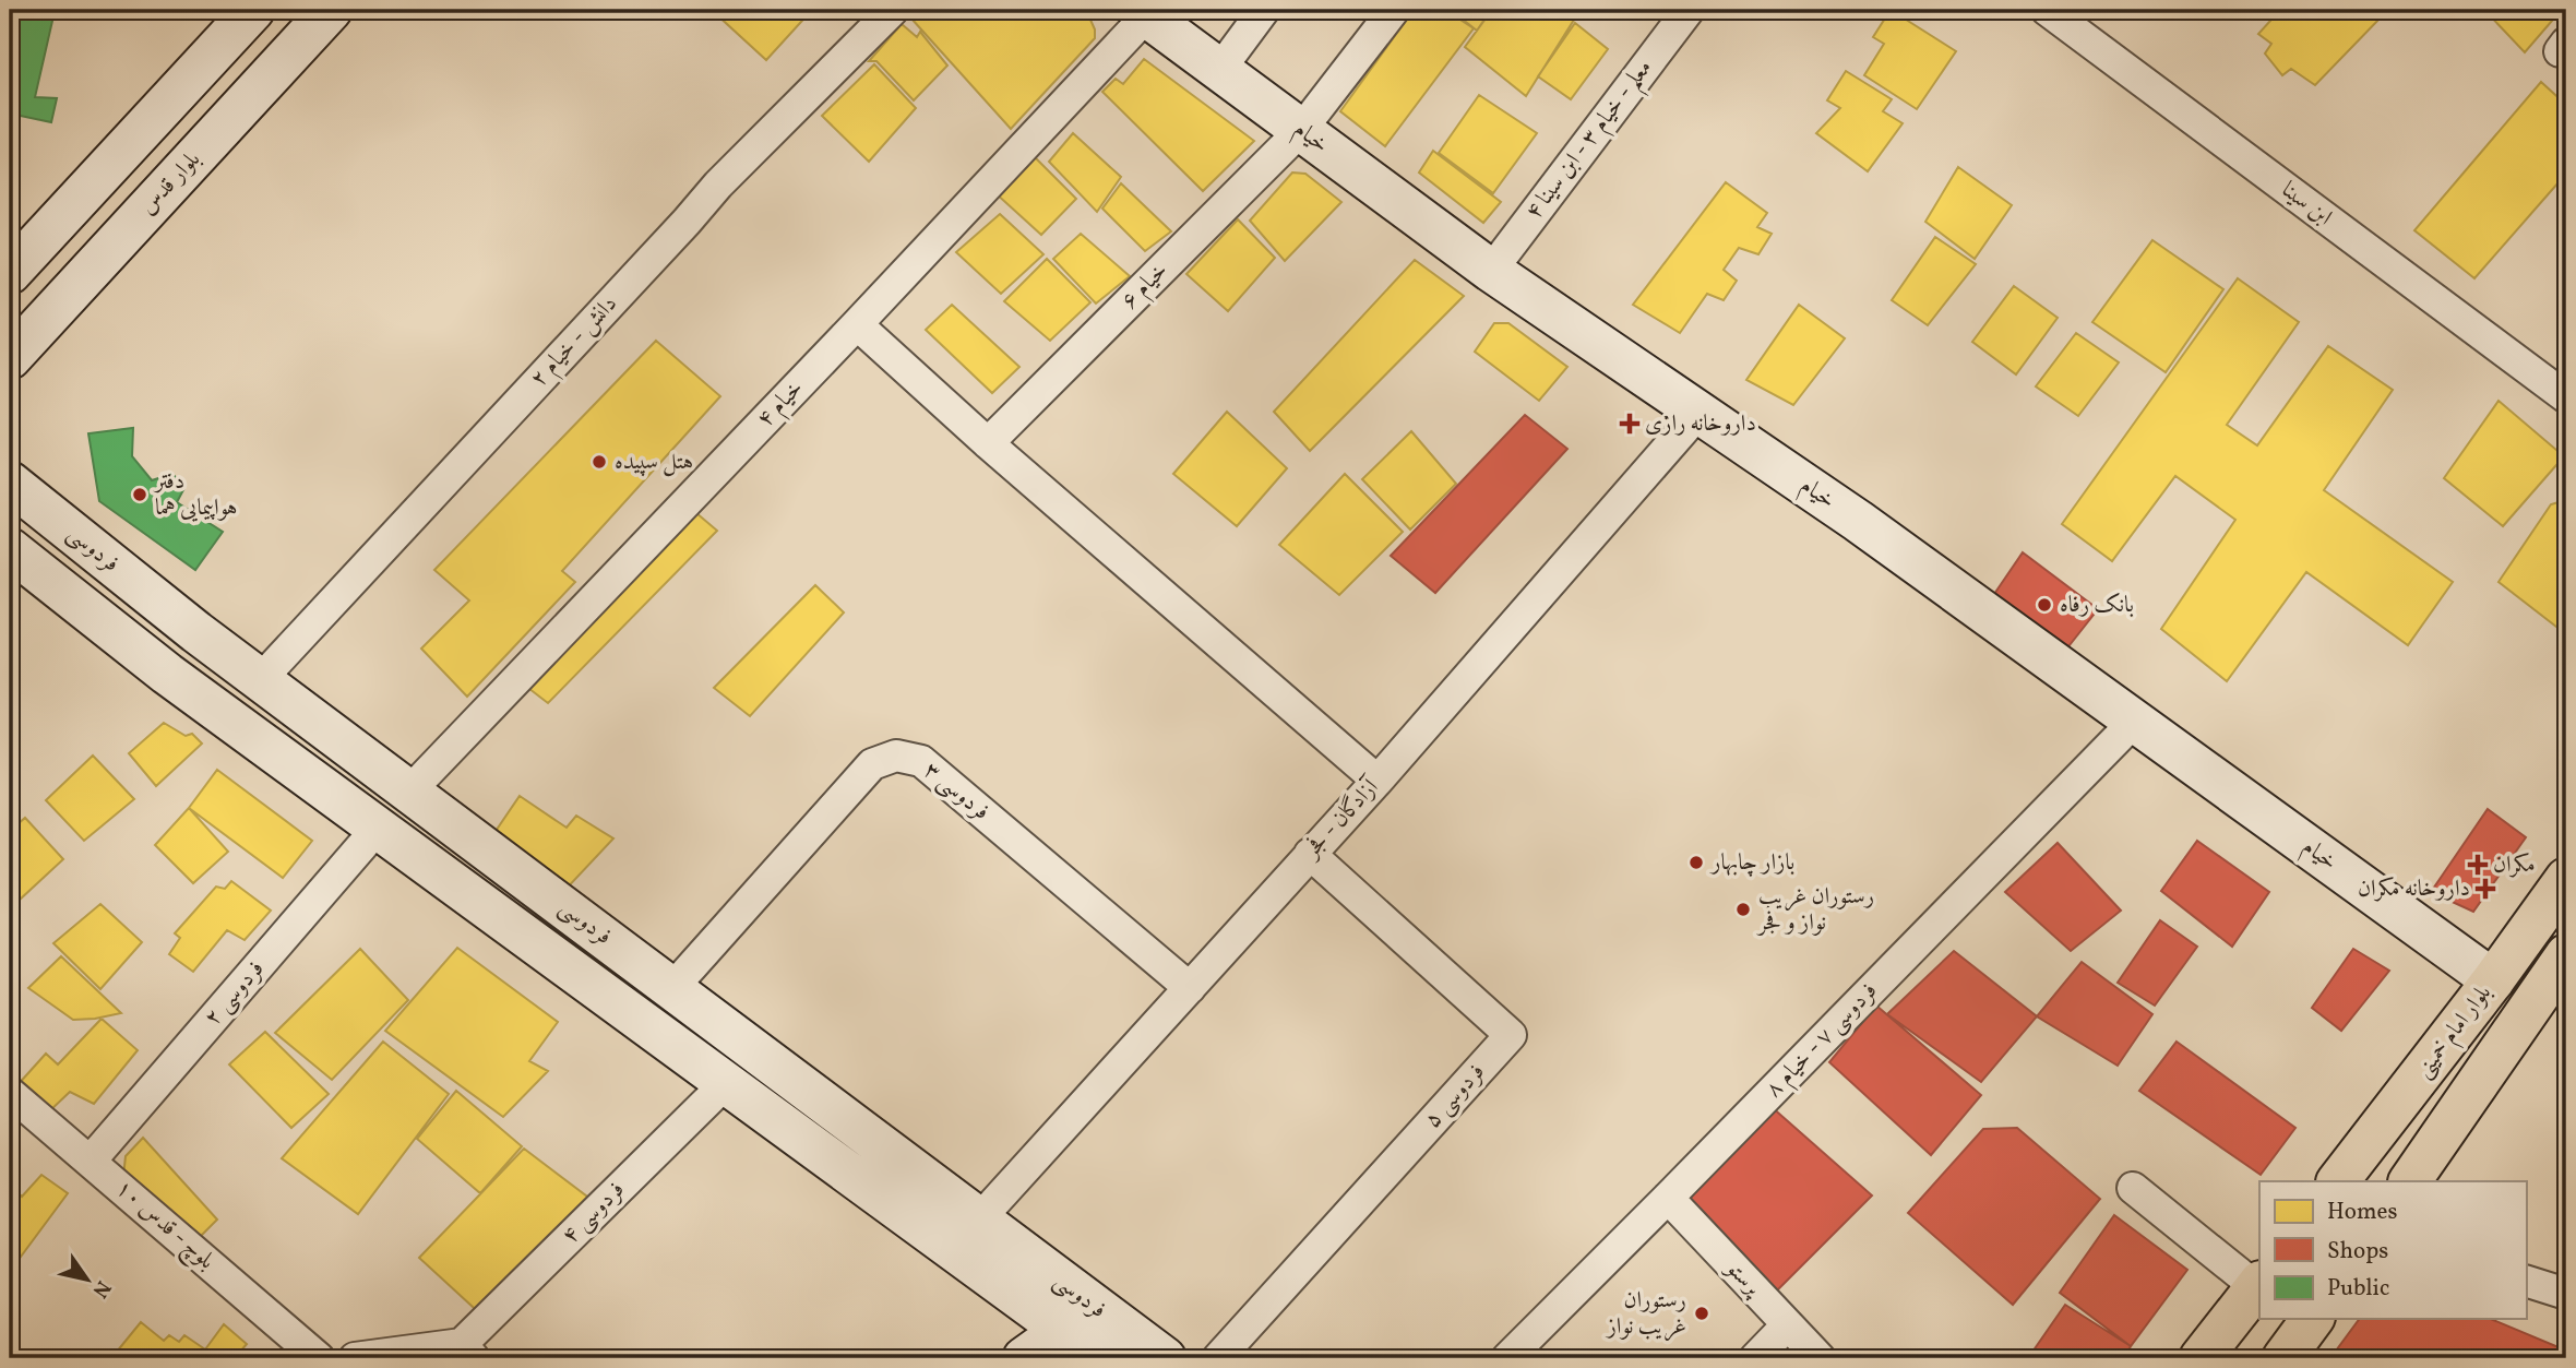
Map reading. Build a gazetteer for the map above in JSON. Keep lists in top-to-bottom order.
{
  "streets": {
    "main road": ["بلوار امام خمینی"],
    "street": [
      "خیام",
      "معلم - خیام ۳ - ابن سینا ۴",
      "بلوار قدس",
      "ابن سینا",
      "خیام ۶",
      "دانش - خیام ۲",
      "خیام ۴",
      "فردوسی",
      "فردوسی ۳",
      "آزادگان - فجر",
      "فردوسی ۲",
      "فردوسی ۷ - خیام ۸",
      "فردوسی ۵",
      "فردوسی ۴",
      "بلوچ - قدس ۱۰",
      "پرستو"
    ]
  },
  "crossings": [
    ["خیام", "معلم - خیام ۳ - ابن سینا ۴"],
    ["خیام", "خیام ۶"],
    ["خیام", "خیام ۴"],
    ["خیام", "آزادگان - فجر"],
    ["خیام", "بلوار امام خمینی"],
    ["خیام", "فردوسی ۷ - خیام ۸"],
    ["دانش - خیام ۲", "فردوسی"],
    ["خیام ۴", "فردوسی"],
    ["فردوسی", "فردوسی ۳"],
    ["فردوسی", "آزادگان - فجر"],
    ["فردوسی", "فردوسی ۲"],
    ["فردوسی", "فردوسی ۴"],
    ["فردوسی ۳", "آزادگان - فجر"],
    ["آزادگان - فجر", "فردوسی ۵"],
    ["فردوسی ۲", "بلوچ - قدس ۱۰"],
    ["فردوسی ۷ - خیام ۸", "پرستو"]
  ],
  "places": {
    "health": ["داروخانه رازی", "مکران", "داروخانه مکران"],
    "other": [
      "هتل سپیده",
      "دفتر هواپیمایی هما",
      "بانک رفاه",
      "بازار چابهار",
      "رستوران غریب نواز و فجر",
      "رستوران غریب نواز"
    ]
  },
  "legend": ["Homes", "Shops", "Public"],
  "north": "bottom right"
}
